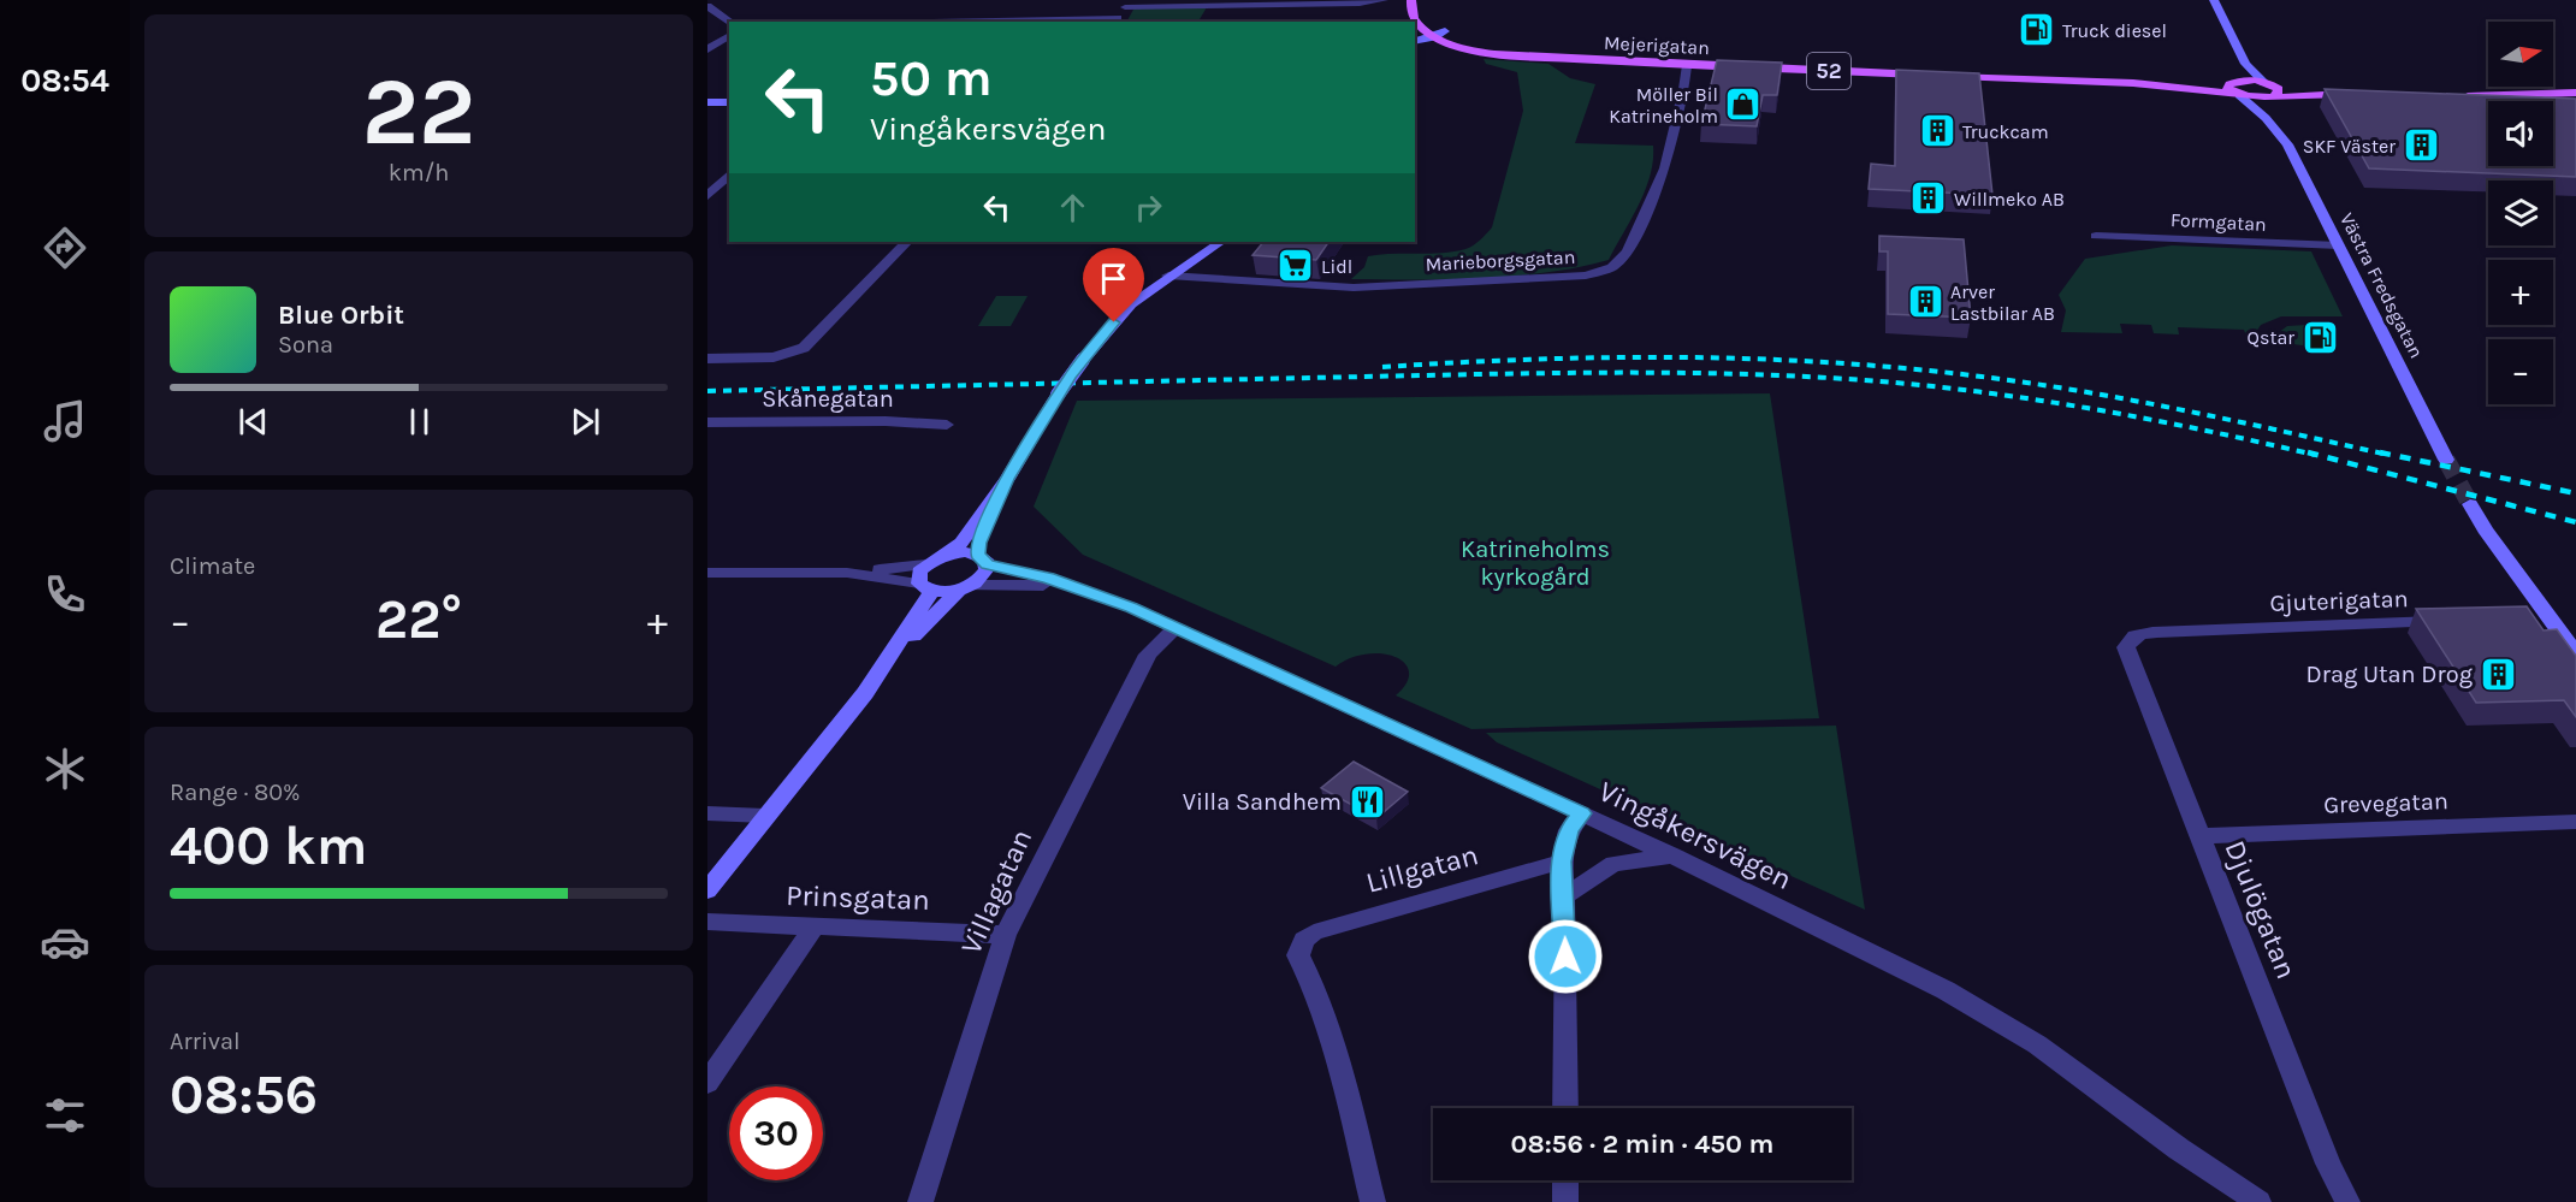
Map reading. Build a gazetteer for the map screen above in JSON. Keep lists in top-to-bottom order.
{
  "streets": {
    "main road": ["Mejerigatan", "52"],
    "street": [
      "Formgatan",
      "Marieborgsgatan",
      "Västra Fredsgatan",
      "Skånegatan",
      "Gjuterigatan",
      "Grevegatan",
      "Vingåkersvägen",
      "Lillgatan",
      "Villagatan",
      "Prinsgatan",
      "Djulögatan"
    ]
  },
  "crossings": [
    ["Mejerigatan", "Marieborgsgatan"],
    ["Formgatan", "Västra Fredsgatan"],
    ["Marieborgsgatan", "Vingåkersvägen"],
    ["Gjuterigatan", "Djulögatan"],
    ["Grevegatan", "Djulögatan"],
    ["Vingåkersvägen", "Villagatan"],
    ["Villagatan", "Prinsgatan"]
  ],
  "parks": ["Katrineholms kyrkogård"],
  "places": {
    "fuel station": ["Truck diesel", "Qstar"],
    "shop": ["Möller Bil Katrineholm"],
    "building": [
      "Truckcam",
      "SKF Väster",
      "Willmeko AB",
      "Arver Lastbilar AB",
      "Drag Utan Drog"
    ],
    "supermarket": ["Lidl"],
    "restaurant": ["Villa Sandhem"]
  },
  "north": "right",
  "page": {
    "tabs": "08:54",
    "tile": [
      ["22", "km/h"],
      "Climate",
      ["Range · 80%", "400 km"],
      ["Arrival", "08:56"]
    ],
    "map_buttons": ["+", "−"],
    "turn": ["50 m", "Vingåkersvägen"],
    "song": ["Blue Orbit", "Sona"],
    "heat": ["−", "22°", "+"],
    "limit": "30",
    "trip": "08:56 · 2 min · 450 m"
  }
}
